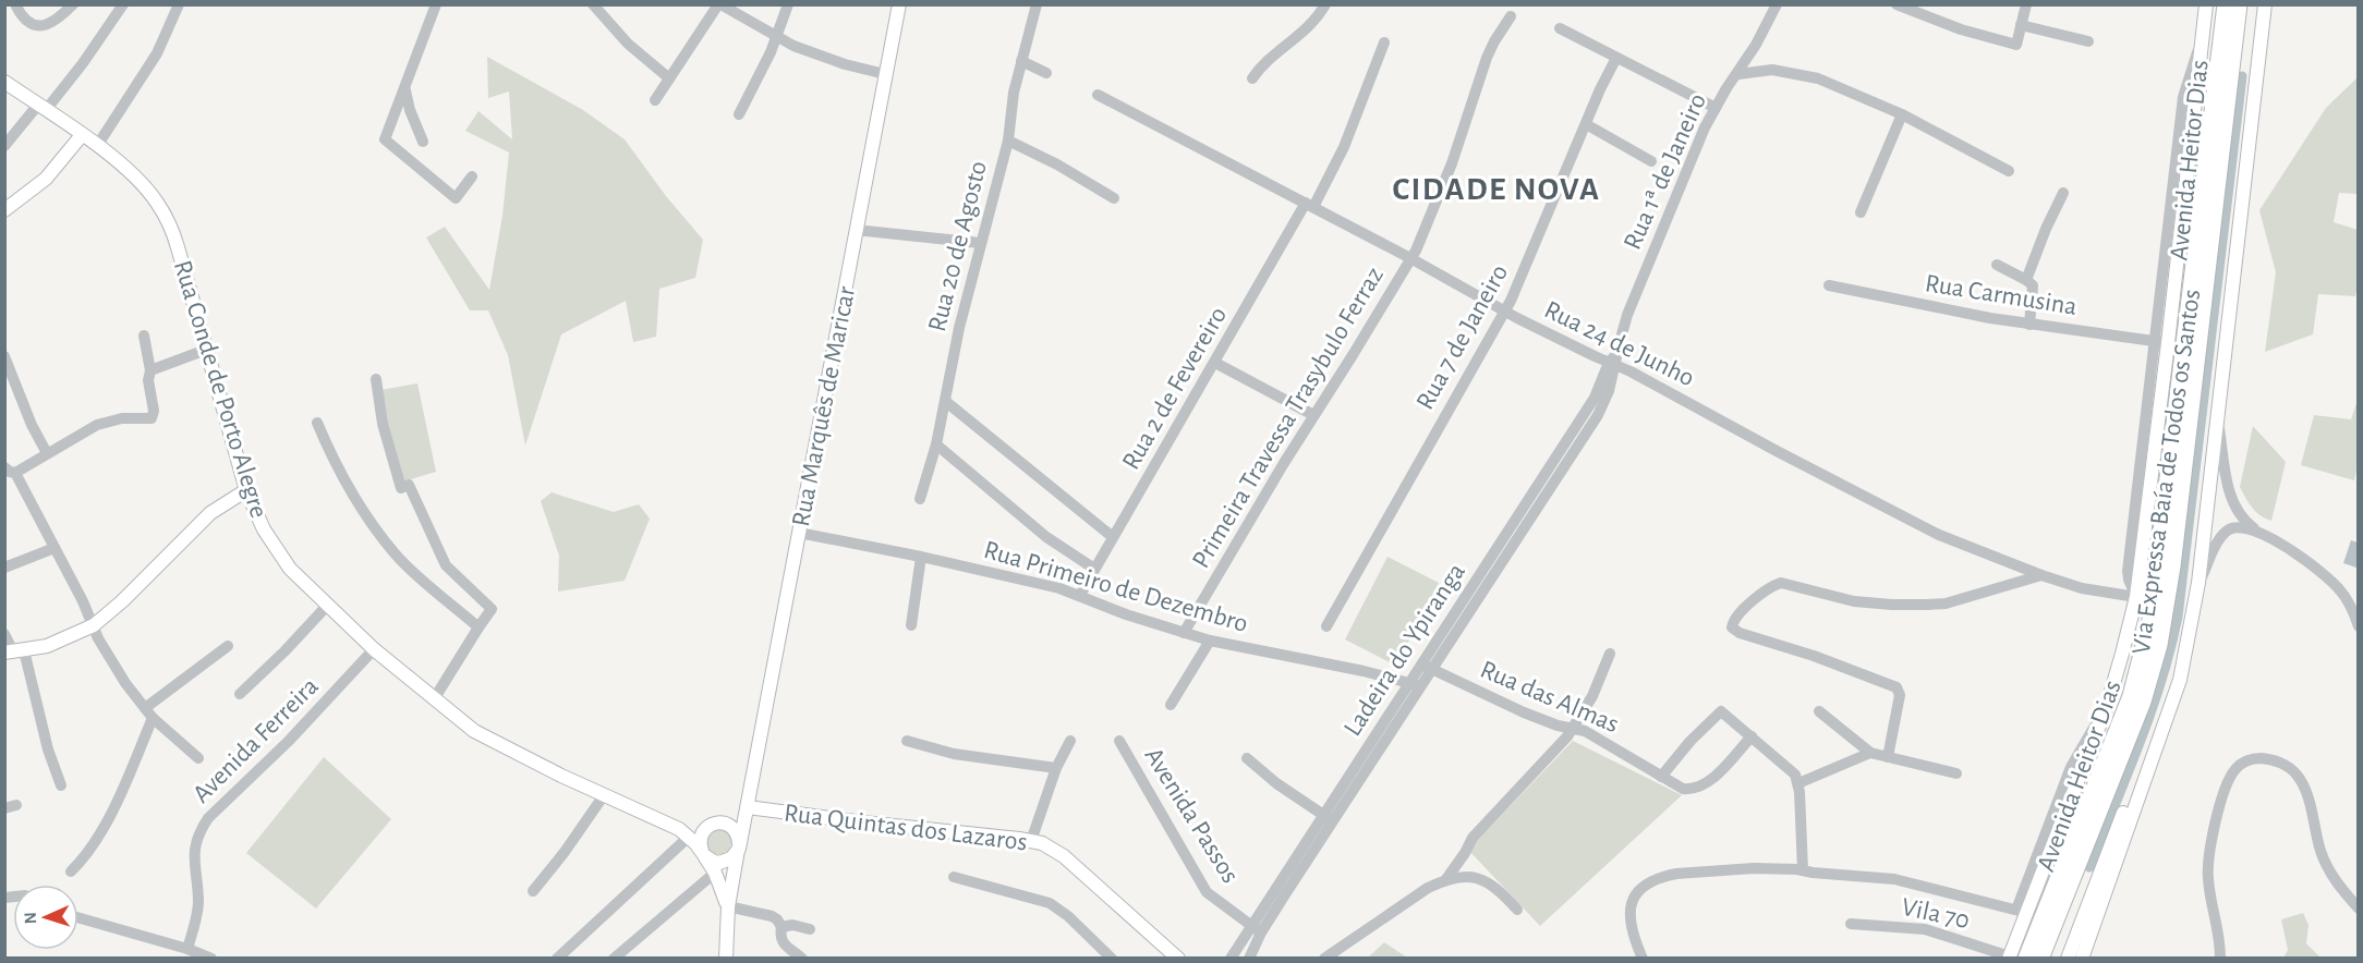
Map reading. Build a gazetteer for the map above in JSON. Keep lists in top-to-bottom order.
{
  "streets": {
    "highway": ["Via Expressa Baía de Todos os Santos"],
    "main road": [
      "Avenida Heitor Dias",
      "Rua Conde de Porto Alegre",
      "Rua Marquês de Maricar",
      "Rua Quintas dos Lazaros"
    ],
    "street": [
      "Rua 1ª de Janeiro",
      "Rua 20 de Agosto",
      "Rua Carmusina",
      "Rua 7 de Janeiro",
      "Rua 24 de Junho",
      "Rua 2 de Fevereiro",
      "Primeira Travessa Trasybulo Ferraz",
      "Rua Primeiro de Dezembro",
      "Ladeira do Ypiranga",
      "Rua das Almas",
      "Avenida Ferreira",
      "Avenida Passos",
      "Vila 70"
    ]
  },
  "crossings": [
    ["Avenida Heitor Dias", "Rua Carmusina"],
    ["Avenida Heitor Dias", "Rua 24 de Junho"],
    ["Avenida Heitor Dias", "Via Expressa Baía de Todos os Santos"],
    ["Avenida Heitor Dias", "Vila 70"],
    ["Rua 1ª de Janeiro", "Rua 24 de Junho"],
    ["Rua 1ª de Janeiro", "Ladeira do Ypiranga"],
    ["Rua 7 de Janeiro", "Rua 24 de Junho"],
    ["Rua 24 de Junho", "Rua 2 de Fevereiro"],
    ["Rua 24 de Junho", "Primeira Travessa Trasybulo Ferraz"],
    ["Rua 24 de Junho", "Ladeira do Ypiranga"],
    ["Rua 2 de Fevereiro", "Rua Primeiro de Dezembro"],
    ["Rua Conde de Porto Alegre", "Rua Marquês de Maricar"],
    ["Rua Conde de Porto Alegre", "Avenida Ferreira"],
    ["Rua Marquês de Maricar", "Rua Primeiro de Dezembro"],
    ["Rua Marquês de Maricar", "Rua Quintas dos Lazaros"],
    ["Primeira Travessa Trasybulo Ferraz", "Rua Primeiro de Dezembro"],
    ["Via Expressa Baía de Todos os Santos", "Vila 70"],
    ["Rua Primeiro de Dezembro", "Ladeira do Ypiranga"],
    ["Ladeira do Ypiranga", "Rua das Almas"],
    ["Ladeira do Ypiranga", "Avenida Passos"]
  ],
  "districts": ["CIDADE NOVA"],
  "north": "left"
}
